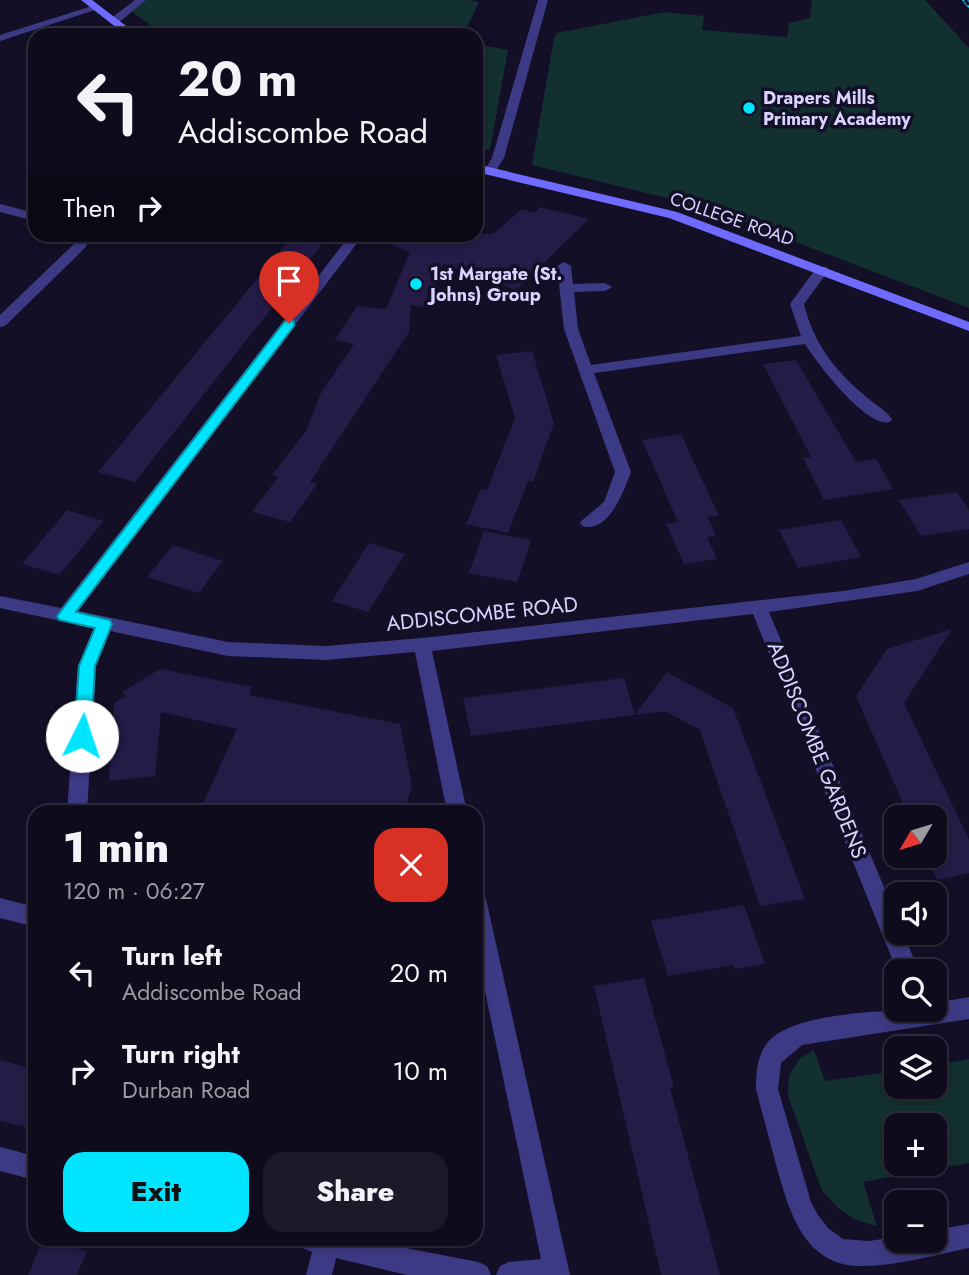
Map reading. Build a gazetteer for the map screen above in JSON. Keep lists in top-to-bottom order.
{
  "streets": {
    "main road": ["COLLEGE ROAD"],
    "street": ["ADDISCOMBE ROAD", "ADDISCOMBE GARDENS"]
  },
  "crossings": [
    ["ADDISCOMBE ROAD", "ADDISCOMBE GARDENS"]
  ],
  "places": ["Drapers Mills Primary Academy", "1st Margate (St. Johns) Group"],
  "north": "bottom left",
  "page": {
    "turn": ["20 m", "Addiscombe Road"],
    "then": "Then",
    "map_buttons": ["+", "−"],
    "heading": ["1 min", "120 m · 06:27"],
    "list": [
      {
        "name": "Turn left",
        "note": "Addiscombe Road",
        "value": "20 m"
      },
      {
        "name": "Turn right",
        "note": "Durban Road",
        "value": "10 m"
      }
    ],
    "buttons": ["Exit", "Share"]
  }
}
